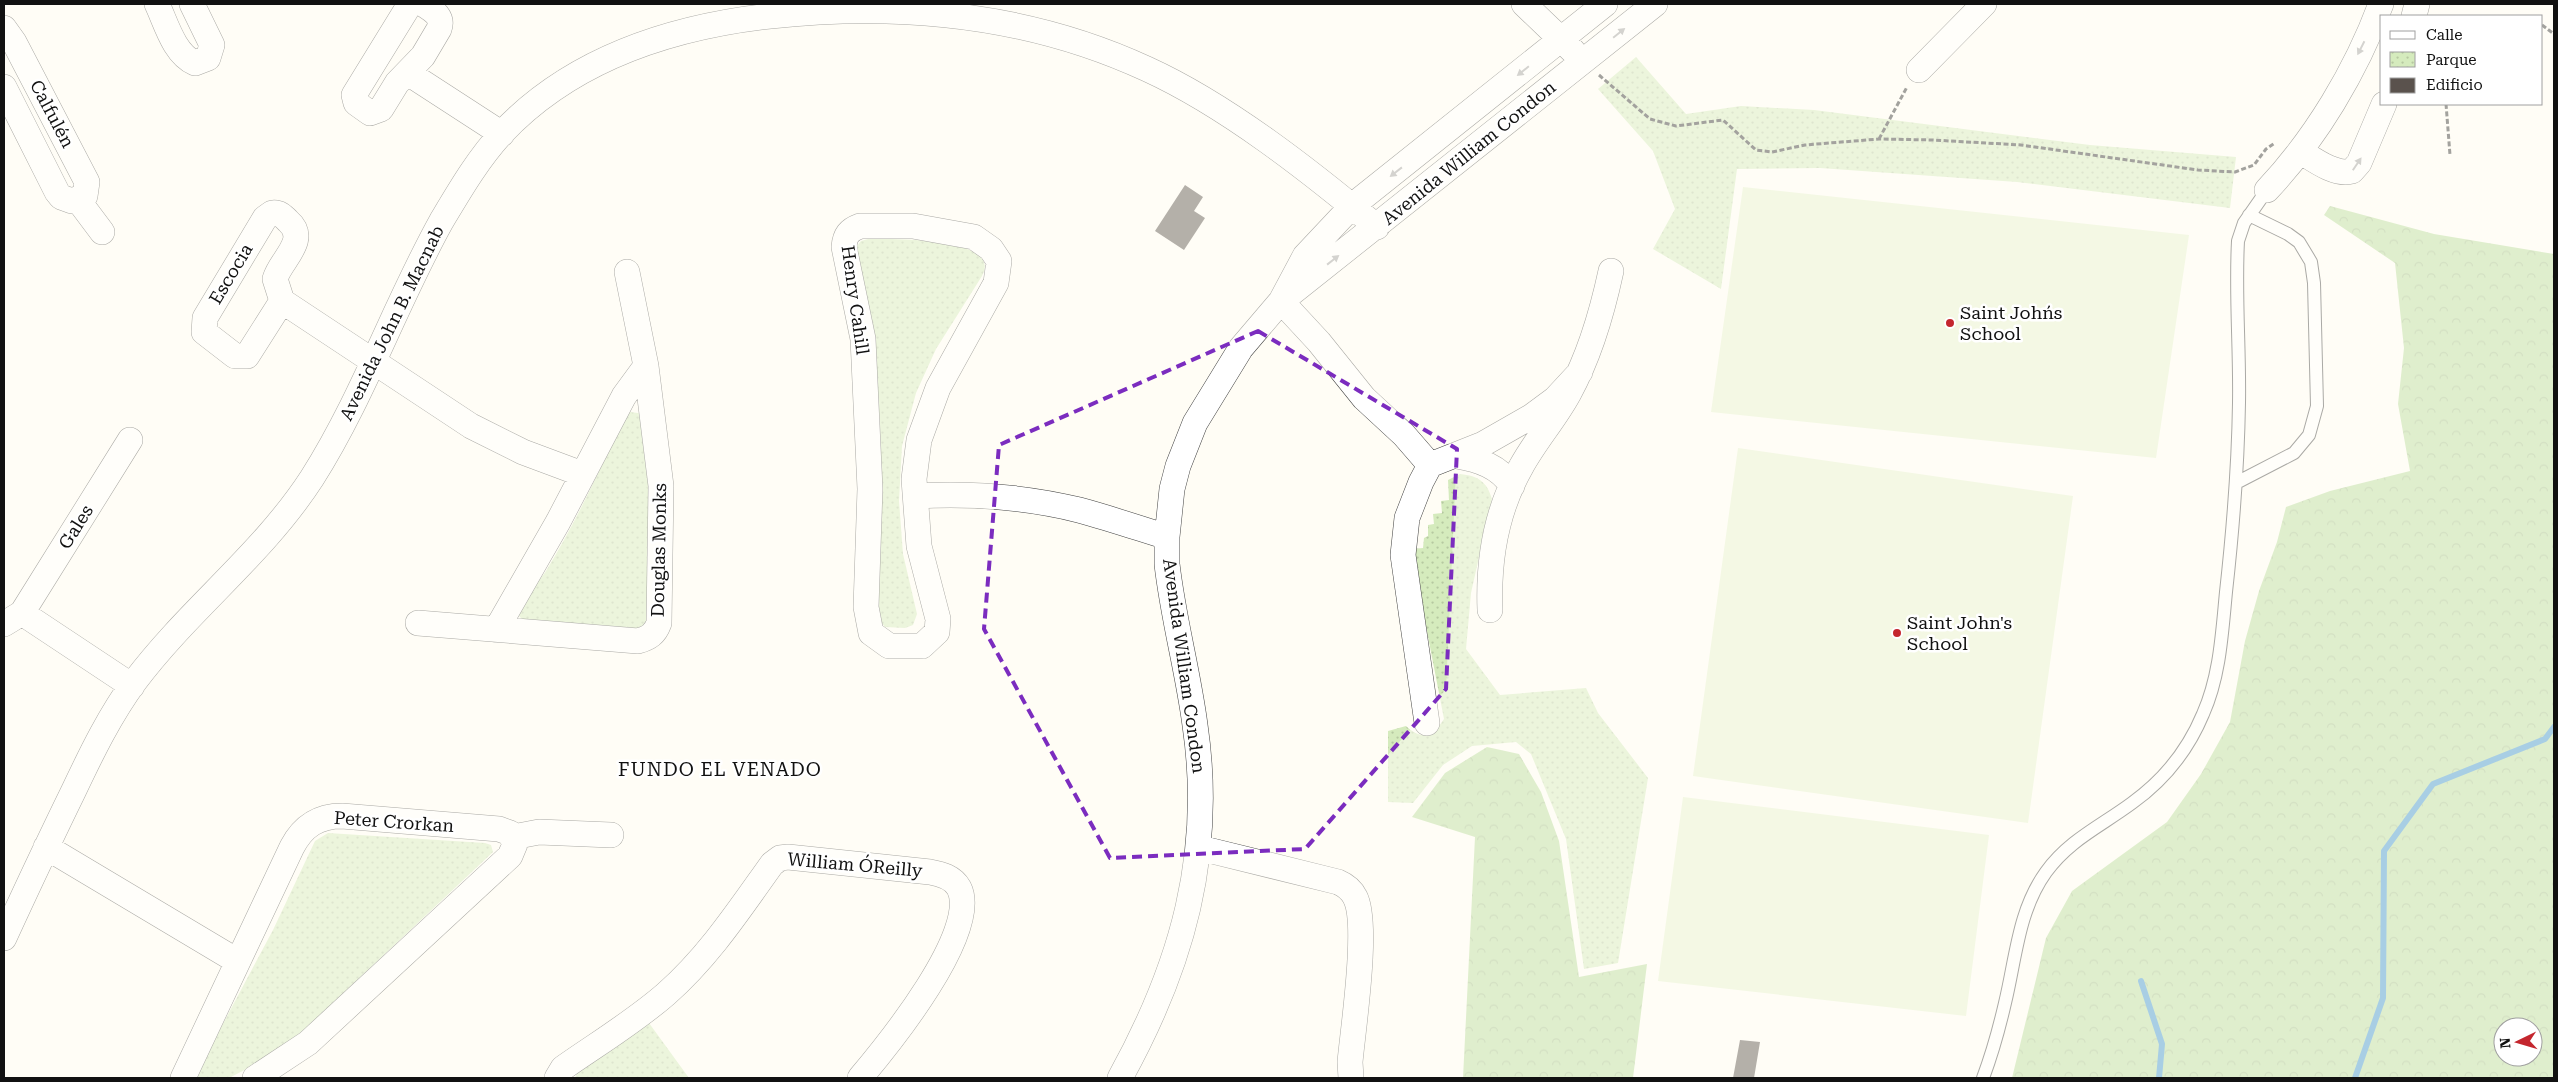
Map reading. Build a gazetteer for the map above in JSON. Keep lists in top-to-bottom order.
{
  "streets": {
    "street": [
      "Calfulén",
      "Avenida William Condon",
      "Escocia",
      "Henry Cahill",
      "Avenida John B. Macnab",
      "Gales",
      "Douglas Monks",
      "Peter Crorkan",
      "William O´Reilly"
    ]
  },
  "crossings": [
    ["Avenida William Condon", "Avenida John B. Macnab"],
    ["Avenida John B. Macnab", "Gales"]
  ],
  "districts": ["FUNDO EL VENADO"],
  "places": ["Saint John´s School", "Saint John's School"],
  "legend": ["Calle", "Parque", "Edificio"],
  "north": "left"
}
